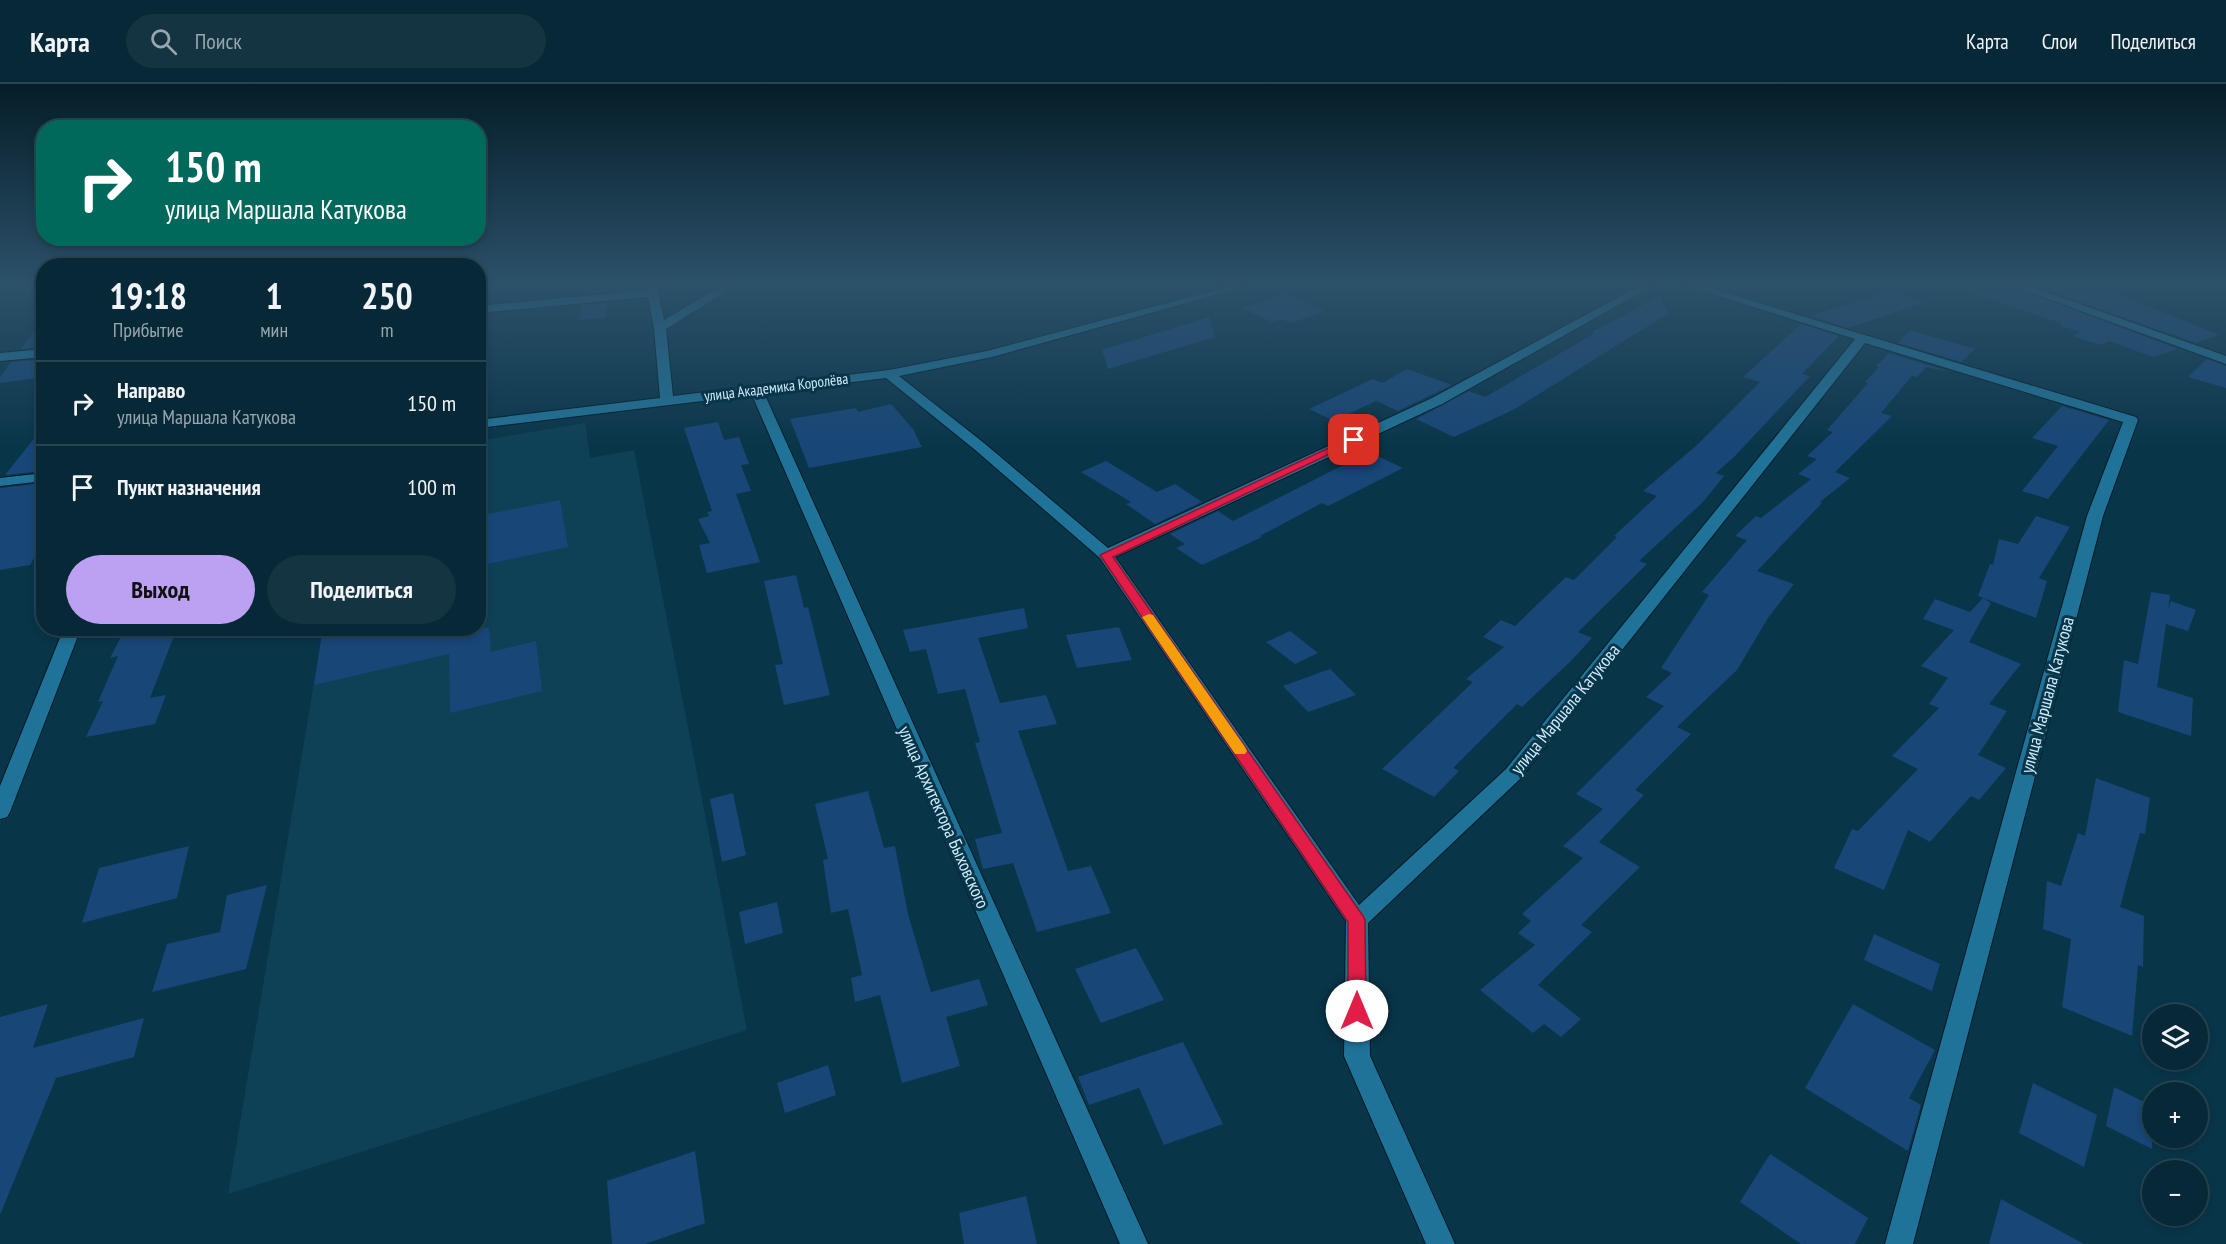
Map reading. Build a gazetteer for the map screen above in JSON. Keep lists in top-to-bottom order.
{
  "streets": {
    "street": ["улица Академика Королёва", "улица Маршала Катукова", "улица Архитектора Быховского"]
  },
  "crossings": [
    ["улица Академика Королёва", "улица Архитектора Быховского"]
  ],
  "page": {
    "header": "Карта",
    "search": "Поиск",
    "nav": ["Карта", "Слои", "Поделиться"],
    "turn": ["150 m", "улица Маршала Катукова"],
    "eta": [
      "19:18",
      "Прибытие",
      "1",
      "мин",
      "250",
      "m"
    ],
    "list": [
      {
        "name": "Направо",
        "note": "улица Маршала Катукова",
        "value": "150 m"
      },
      {
        "name": "Пункт назначения",
        "value": "100 m"
      }
    ],
    "buttons": ["Выход", "Поделиться"],
    "map_buttons": ["+", "−"]
  }
}
